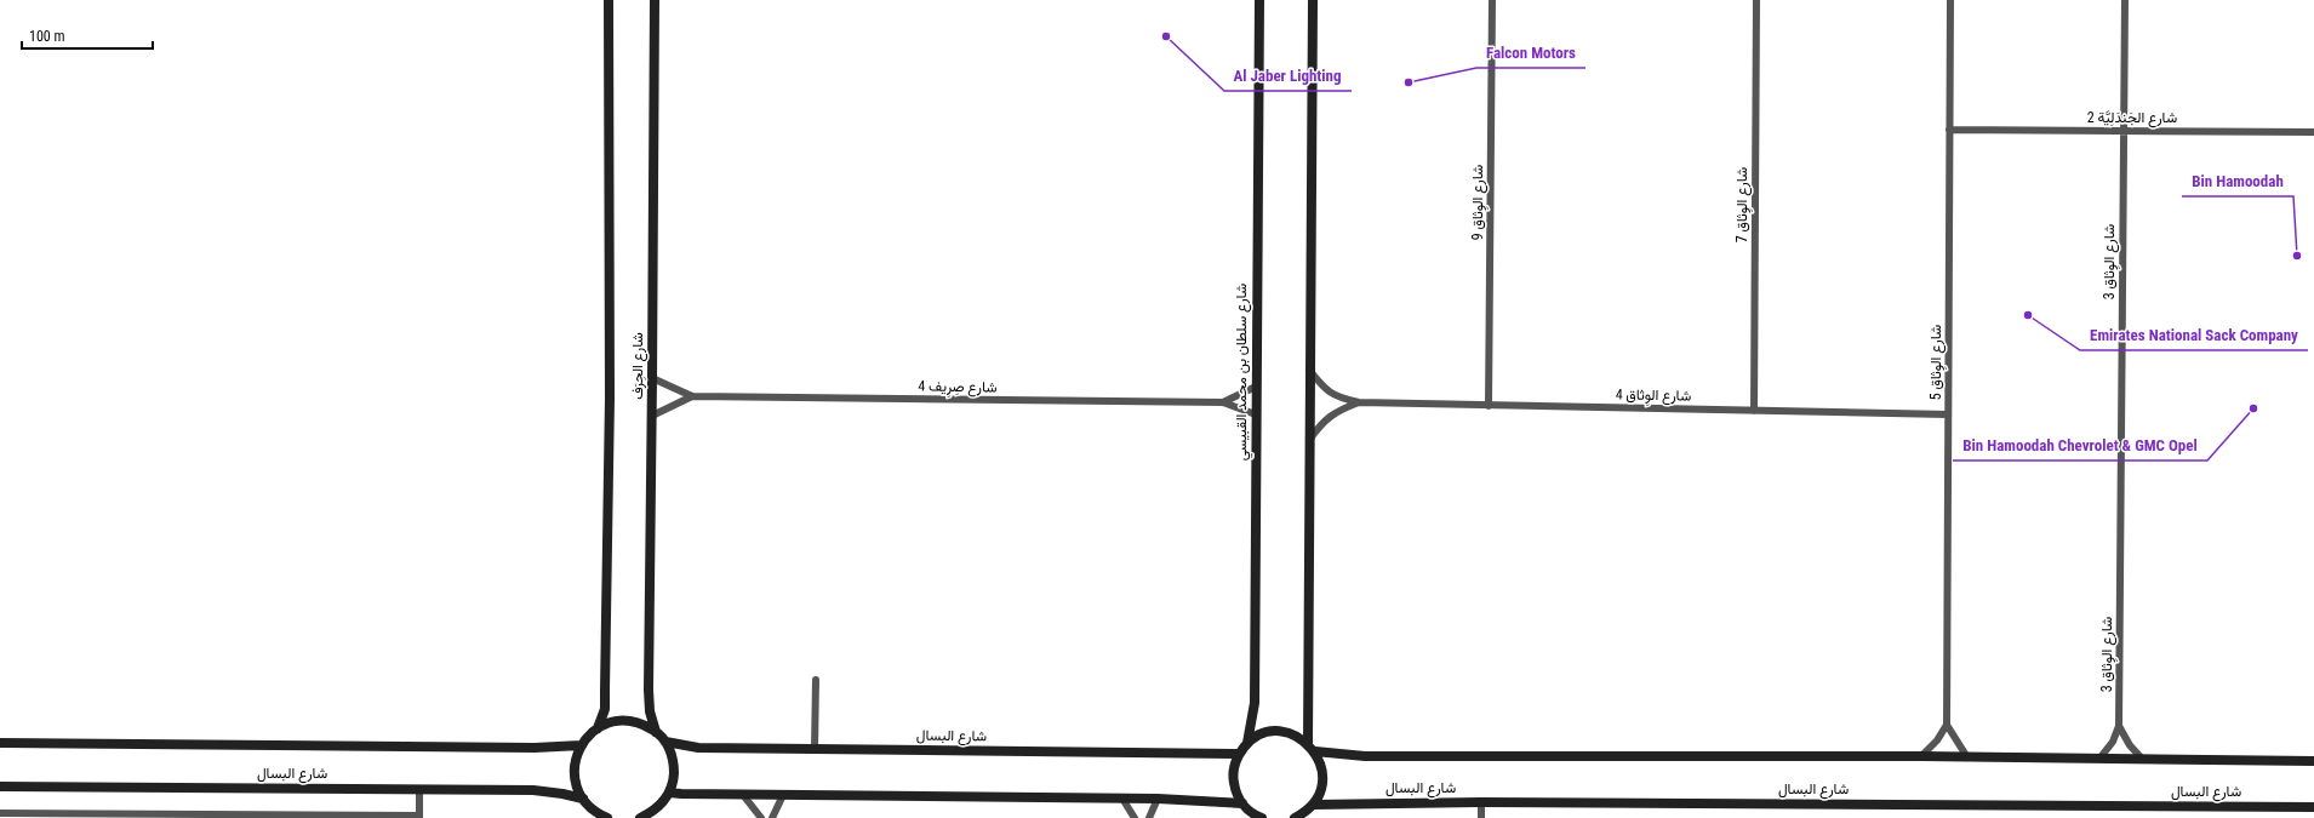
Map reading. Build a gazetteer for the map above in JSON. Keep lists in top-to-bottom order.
{
  "streets": {
    "street": [
      "شارع الجَندَلِيَّة 2",
      "شارع الوِثاق 9",
      "شارع الوِثاق 7",
      "شارع الوِثاق 3",
      "شارع الوِثاق 5",
      "شارع الحِرَف",
      "شارع سلطان بن محمد القبيسي",
      "شارع صِرِيف 4",
      "شارع الوِثاق 4",
      "شارع البسال"
    ]
  },
  "crossings": [
    ["شارع الجَندَلِيَّة 2", "شارع الوِثاق 3"],
    ["شارع الجَندَلِيَّة 2", "شارع الوِثاق 5"],
    ["شارع الوِثاق 9", "شارع الوِثاق 4"],
    ["شارع الوِثاق 7", "شارع الوِثاق 4"],
    ["شارع الوِثاق 5", "شارع الوِثاق 4"],
    ["شارع الحِرَف", "شارع صِرِيف 4"],
    ["شارع سلطان بن محمد القبيسي", "شارع صِرِيف 4"]
  ],
  "places": [
    "Al Jaber Lighting",
    "Falcon Motors",
    "Bin Hamoodah",
    "Emirates National Sack Company",
    "Bin Hamoodah Chevrolet & GMC Opel"
  ],
  "scale_bar": "100 m"
}
